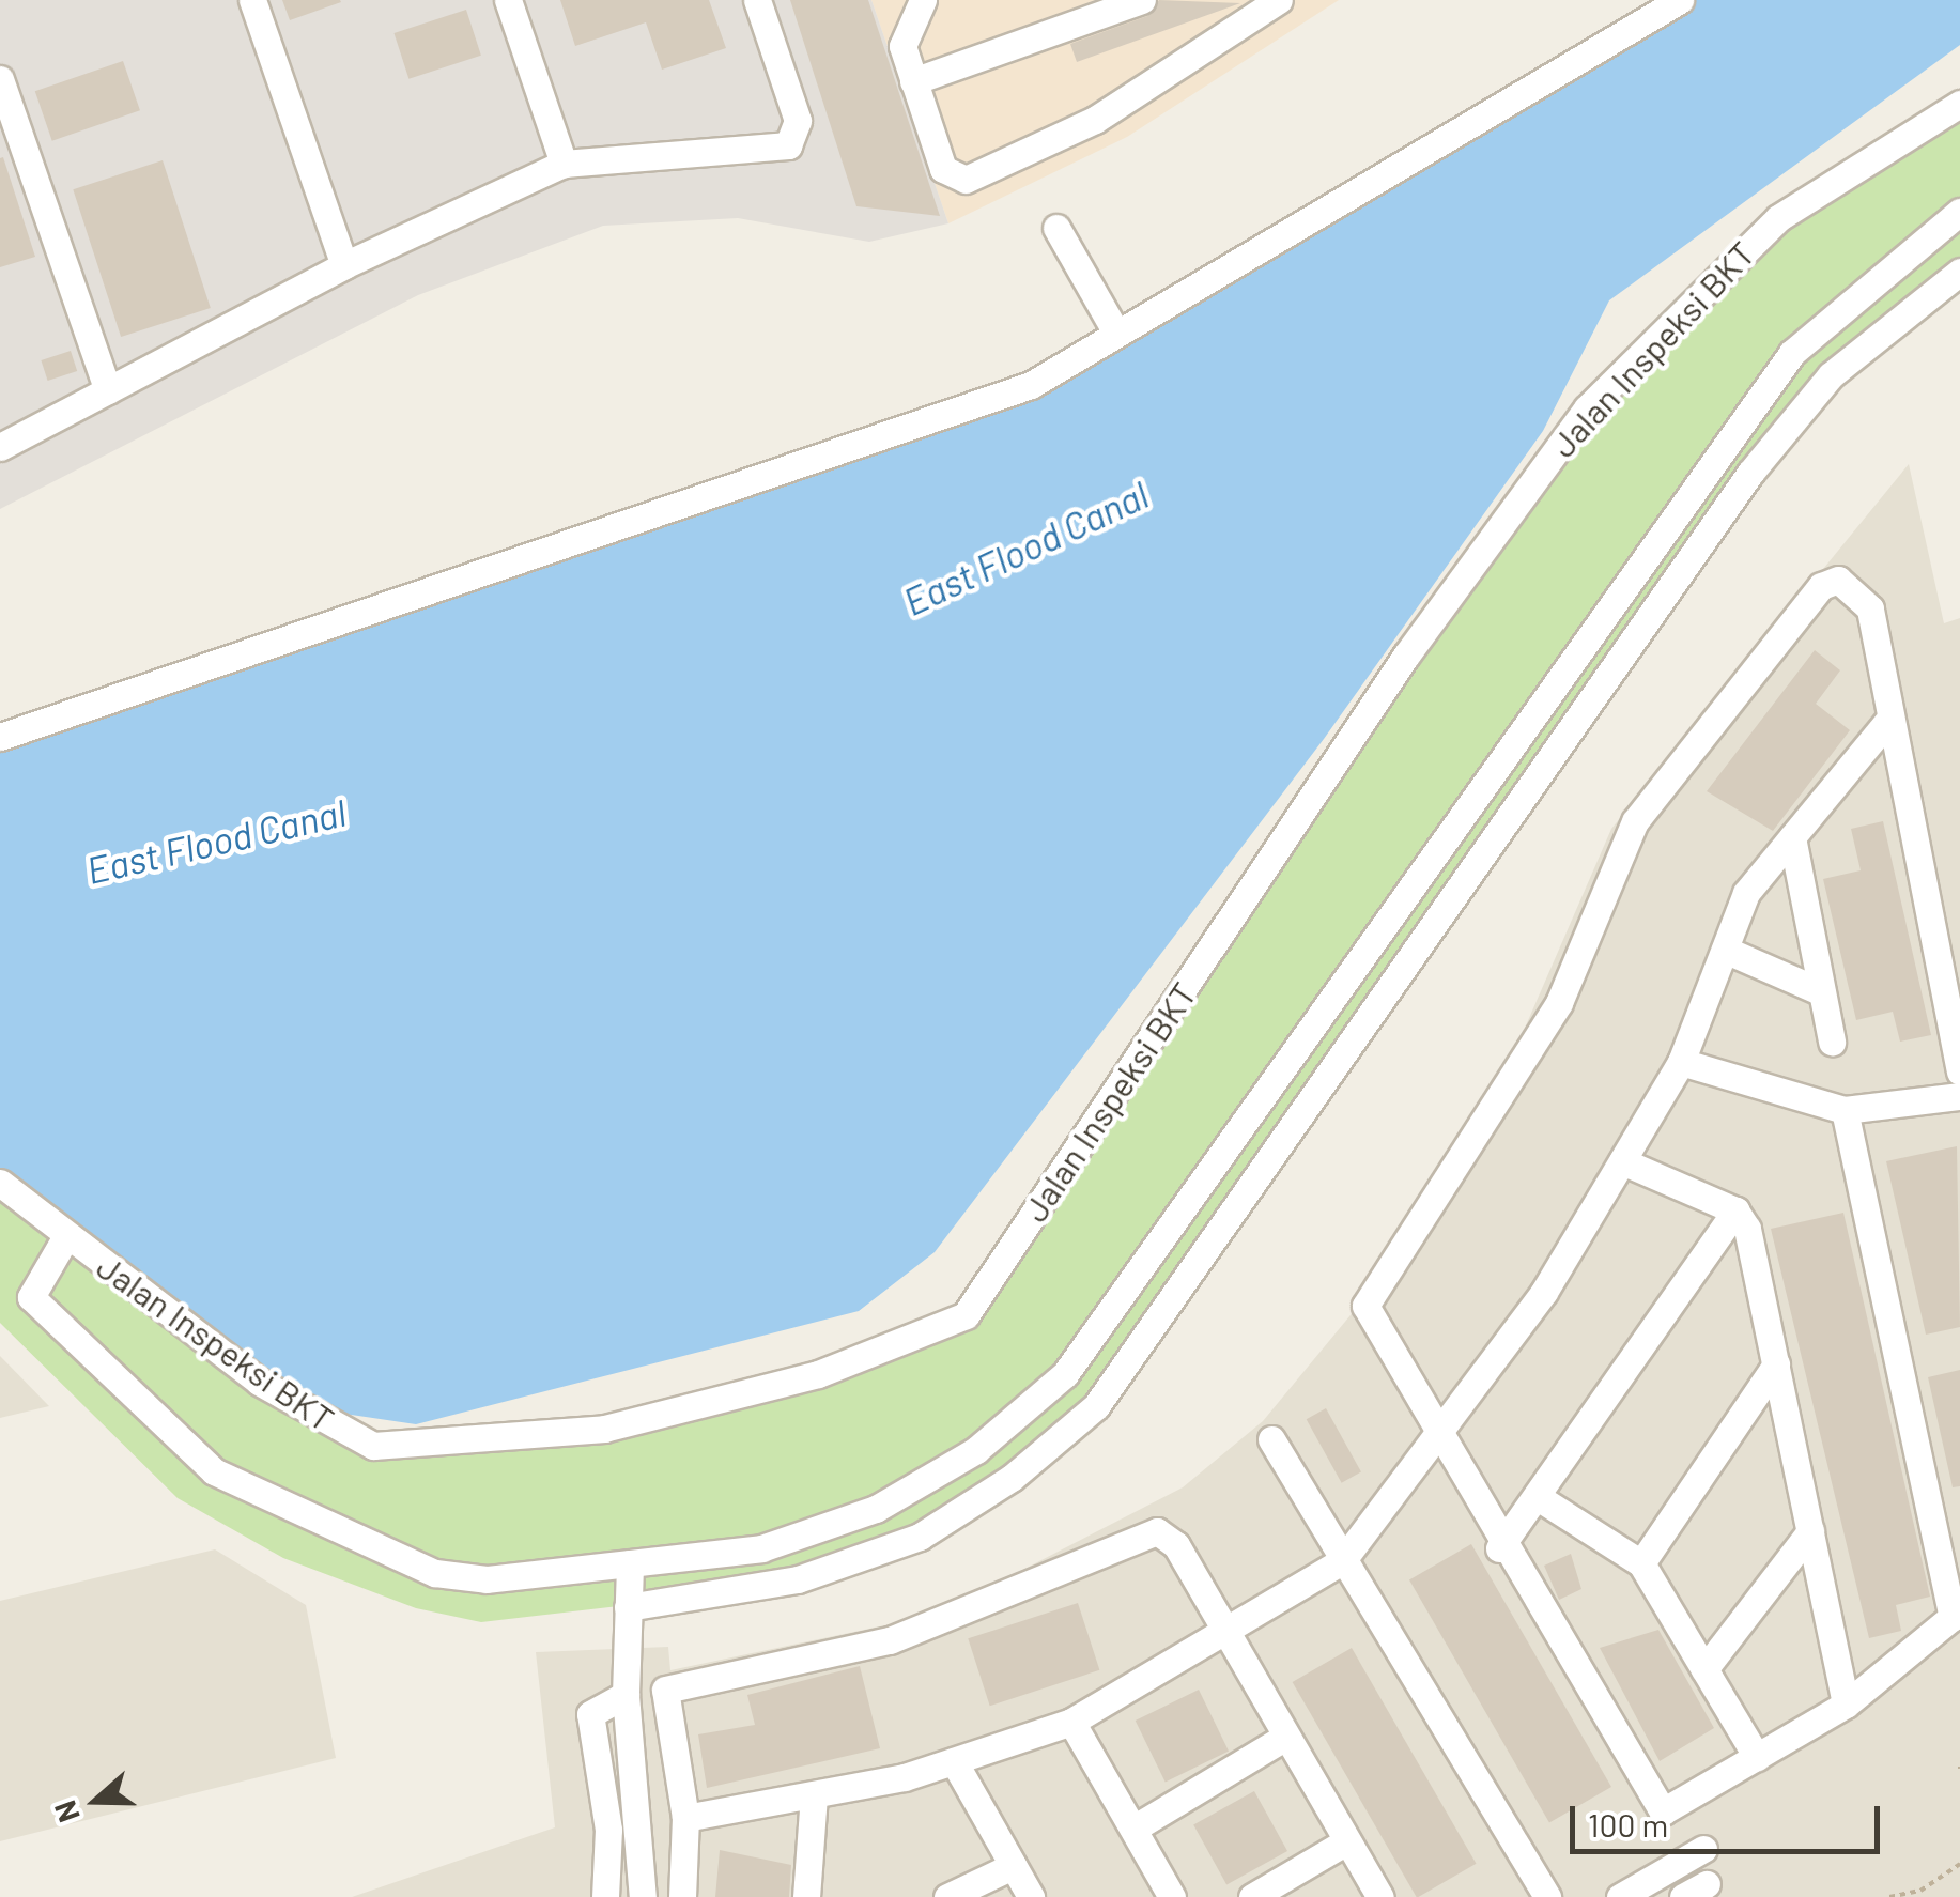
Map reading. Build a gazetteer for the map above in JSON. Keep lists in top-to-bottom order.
{
  "streets": {
    "street": ["Jalan Inspeksi BKT"]
  },
  "water": ["East Flood Canal"],
  "scale_bar": "100 m",
  "north": "left"
}
